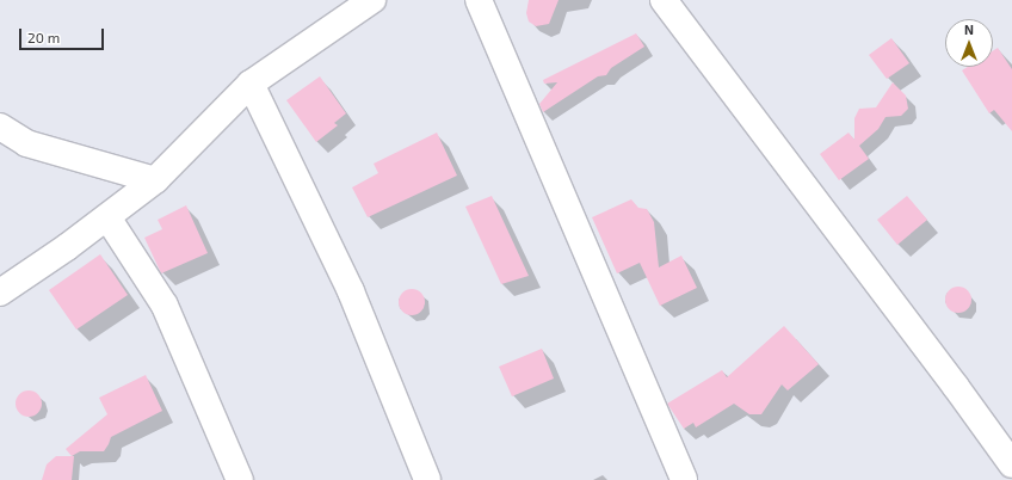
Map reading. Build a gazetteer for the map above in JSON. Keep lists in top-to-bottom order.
{
  "scale_bar": "20 m",
  "north": "top"
}
